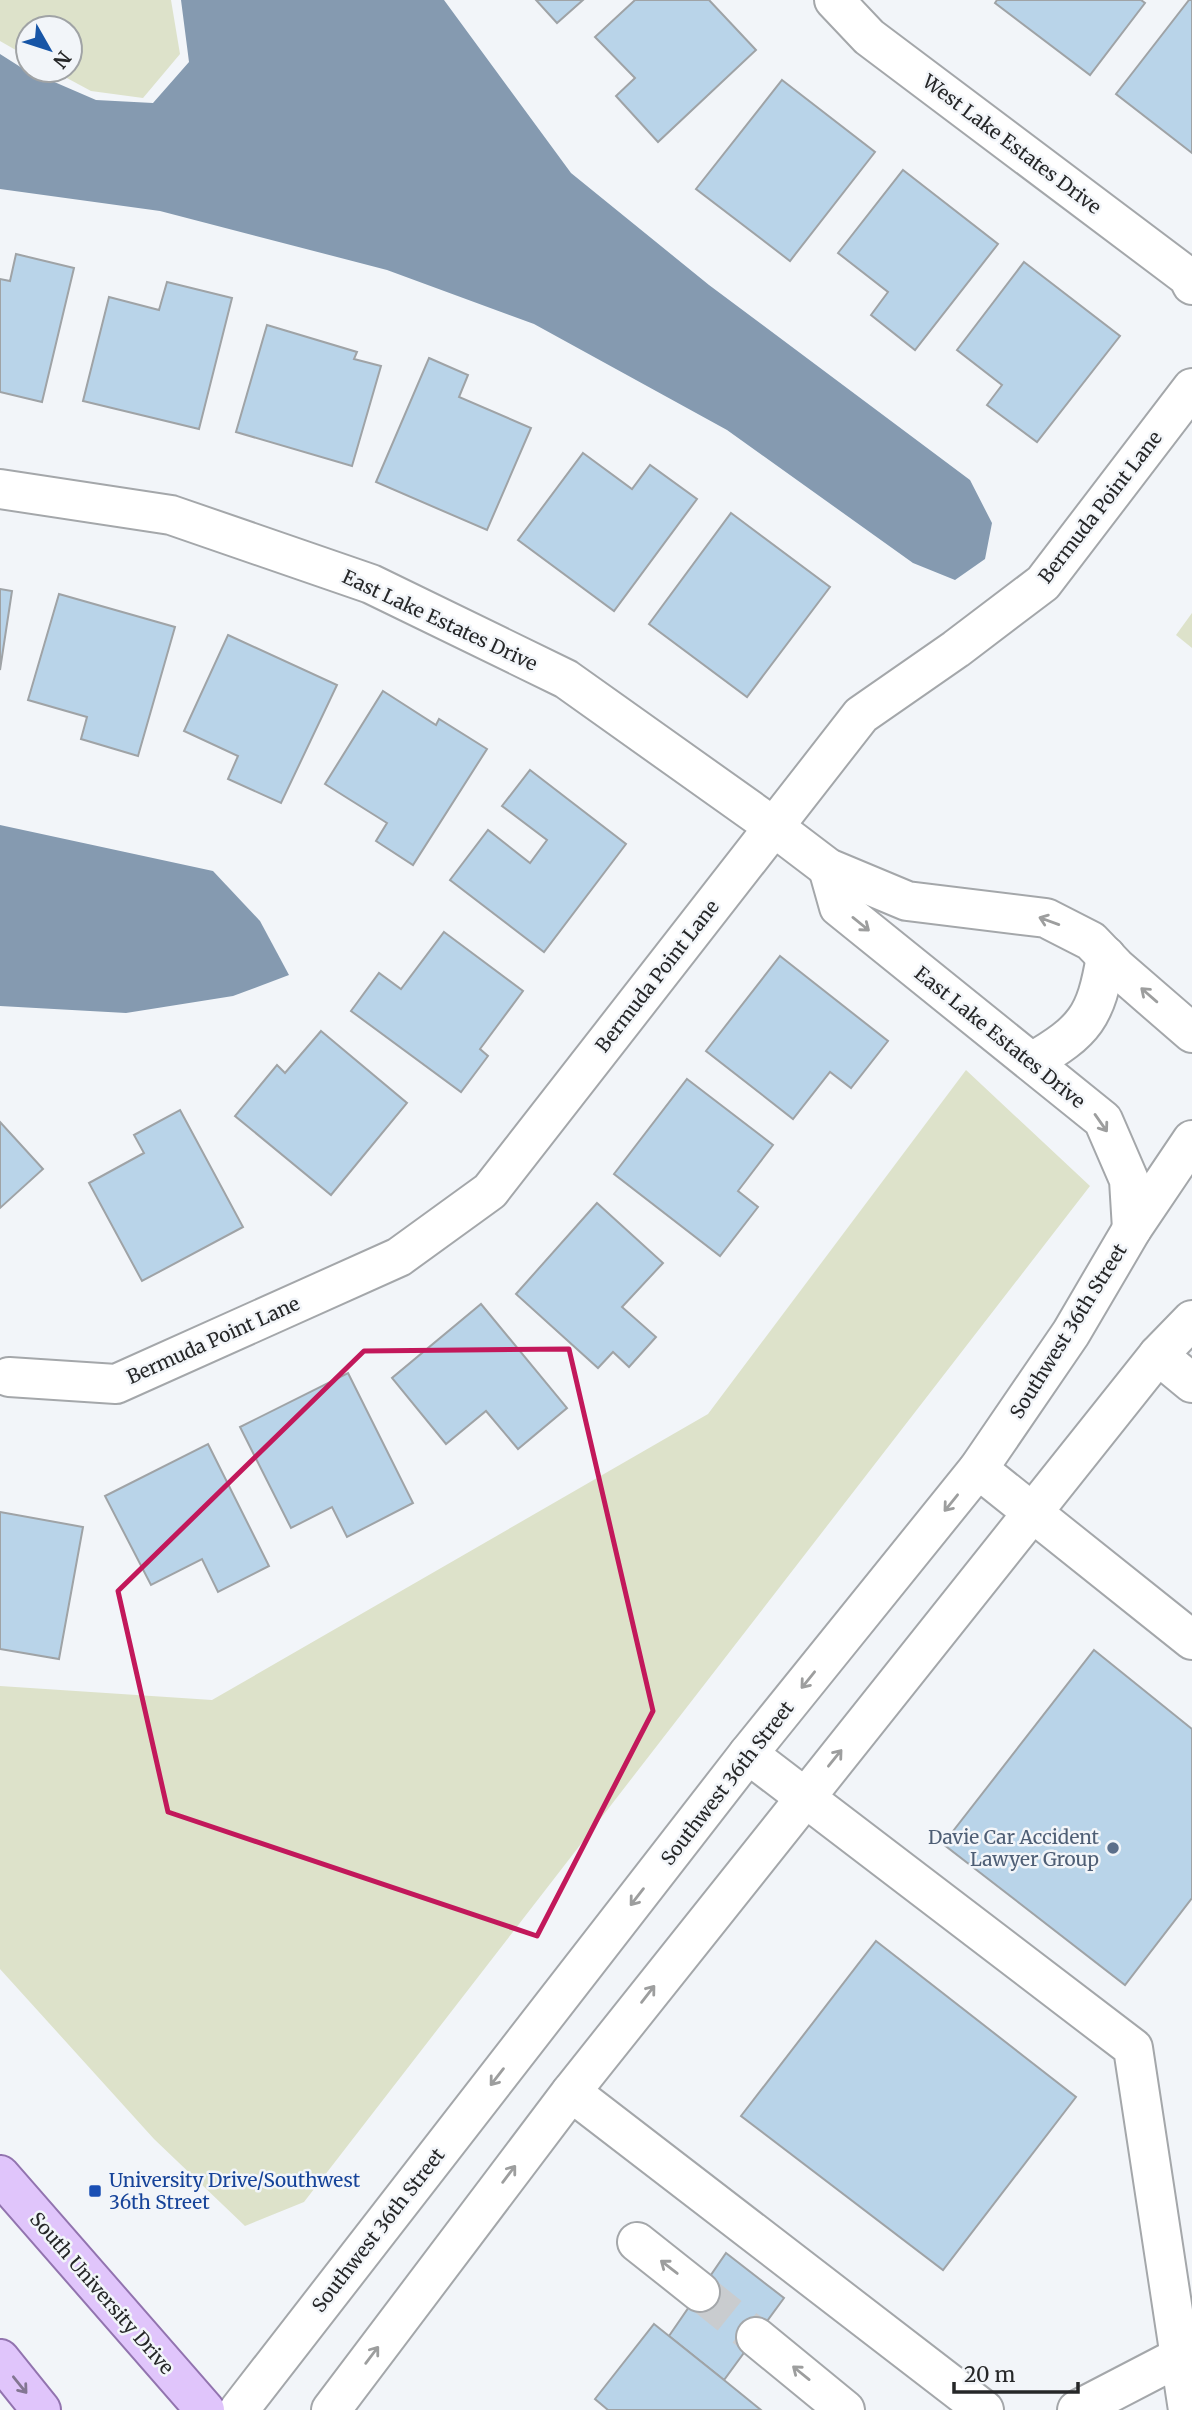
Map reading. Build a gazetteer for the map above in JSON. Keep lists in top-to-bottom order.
{
  "streets": {
    "main road": ["South University Drive"],
    "street": [
      "West Lake Estates Drive",
      "Bermuda Point Lane",
      "East Lake Estates Drive",
      "Southwest 36th Street"
    ]
  },
  "crossings": [
    ["Bermuda Point Lane", "East Lake Estates Drive"],
    ["East Lake Estates Drive", "Southwest 36th Street"]
  ],
  "places": {
    "other": ["Davie Car Accident Lawyer Group"],
    "transit": ["University Drive/Southwest 36th Street"]
  },
  "scale_bar": "20 m",
  "north": "bottom right"
}
